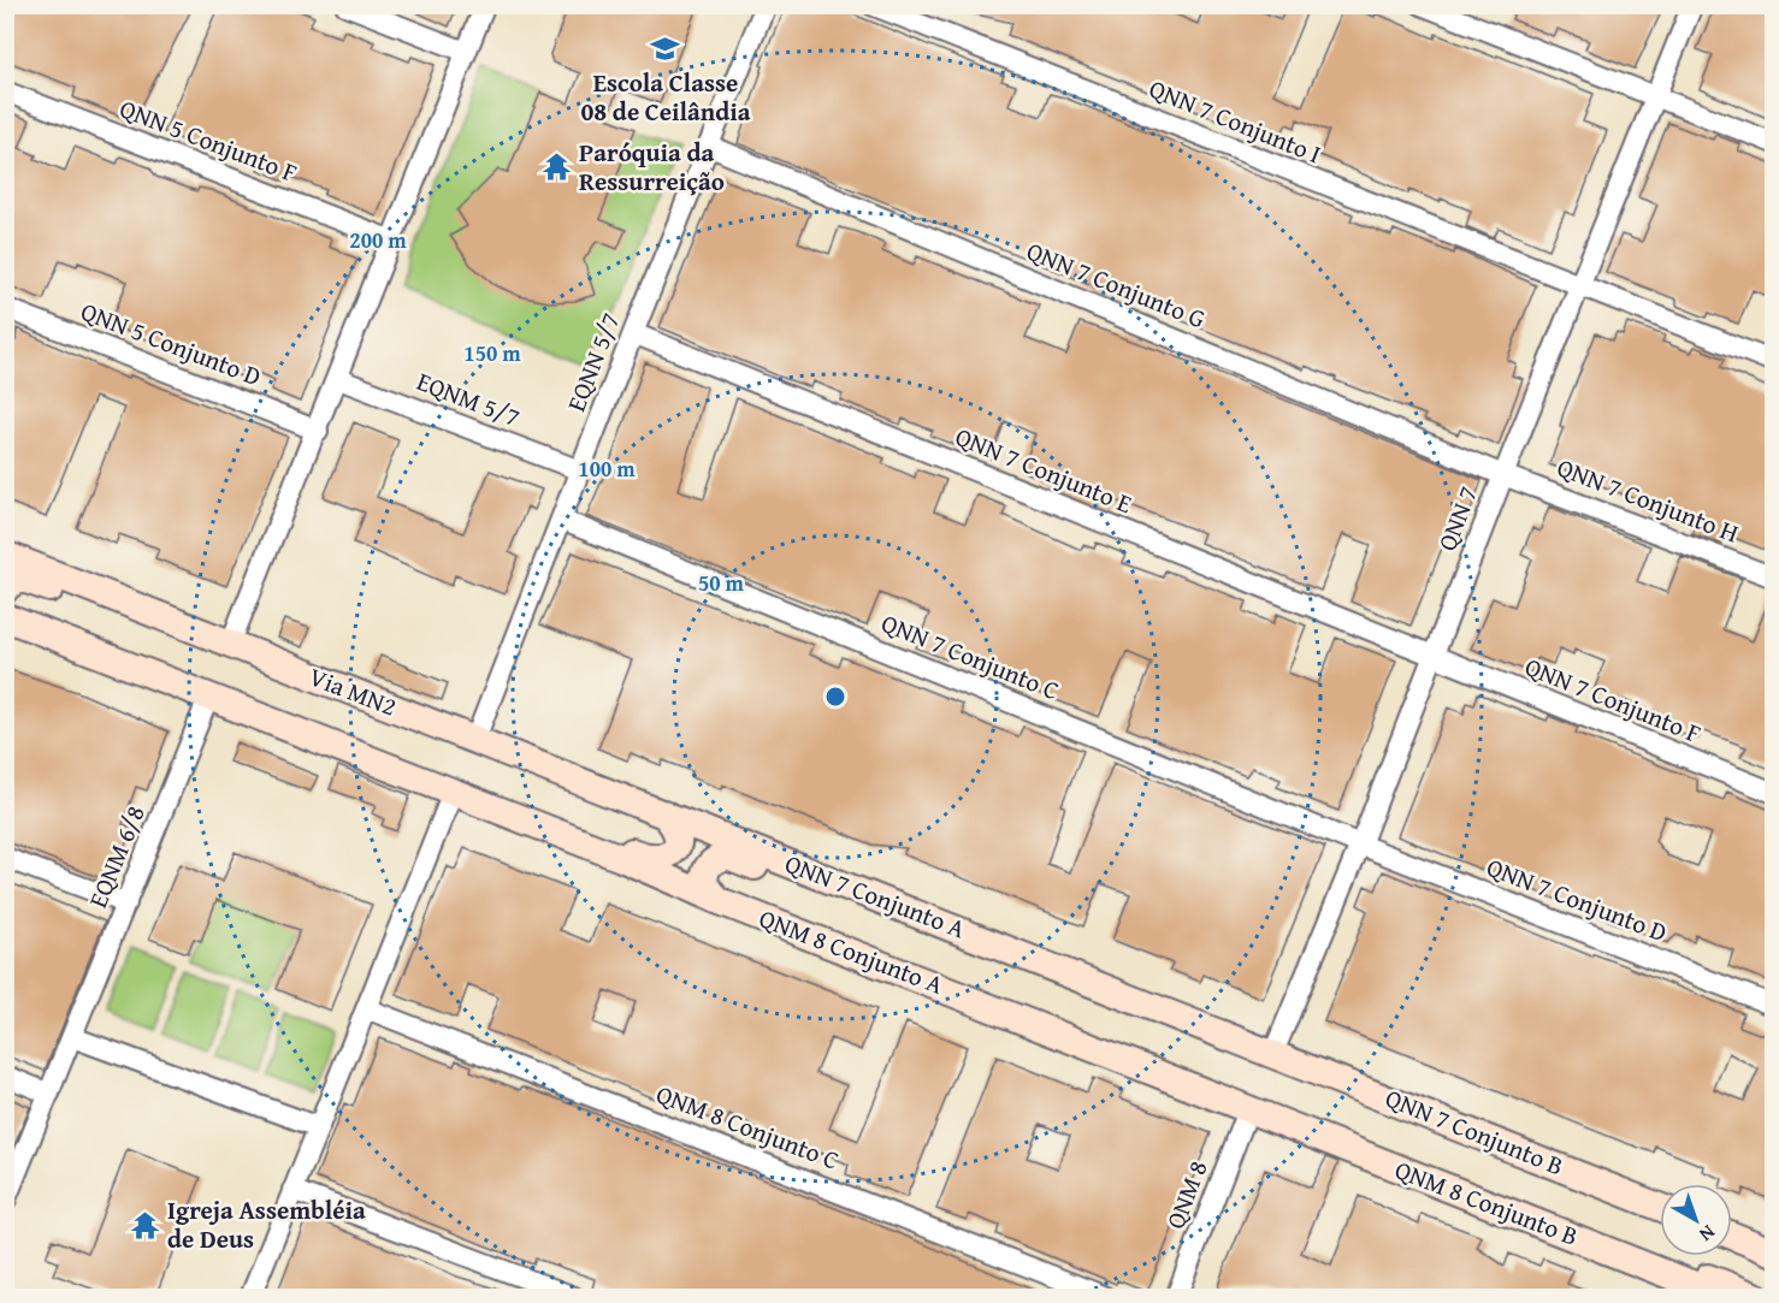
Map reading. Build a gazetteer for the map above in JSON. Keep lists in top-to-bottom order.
{
  "streets": {
    "main road": [
      "Via MN2",
      "QNN 7 Conjunto A",
      "QNM 8 Conjunto A",
      "QNN 7 Conjunto B",
      "QNM 8 Conjunto B"
    ],
    "street": [
      "QNN 7 Conjunto I",
      "QNN 5 Conjunto F",
      "QNN 7 Conjunto G",
      "QNN 5 Conjunto D",
      "EQNN 5/7",
      "EQNM 5/7",
      "QNN 7 Conjunto E",
      "QNN 7 Conjunto H",
      "QNN 7",
      "QNN 7 Conjunto C",
      "QNN 7 Conjunto F",
      "EQNM 6/8",
      "QNN 7 Conjunto D",
      "QNM 8 Conjunto C",
      "QNM 8"
    ]
  },
  "crossings": [
    ["QNN 7 Conjunto I", "QNN 7"],
    ["QNN 7 Conjunto G", "EQNN 5/7"],
    ["QNN 7 Conjunto G", "QNN 7 Conjunto H"],
    ["QNN 7 Conjunto G", "QNN 7"],
    ["EQNN 5/7", "EQNM 5/7"],
    ["EQNN 5/7", "QNN 7 Conjunto E"],
    ["EQNN 5/7", "QNN 7 Conjunto C"],
    ["EQNN 5/7", "Via MN2"],
    ["EQNN 5/7", "QNN 7 Conjunto A"],
    ["QNN 7 Conjunto E", "QNN 7"],
    ["QNN 7 Conjunto E", "QNN 7 Conjunto F"],
    ["QNN 7 Conjunto H", "QNN 7"],
    ["QNN 7", "QNN 7 Conjunto C"],
    ["QNN 7", "QNN 7 Conjunto F"],
    ["QNN 7", "QNN 7 Conjunto A"],
    ["QNN 7", "QNN 7 Conjunto D"],
    ["QNN 7", "QNN 7 Conjunto B"],
    ["QNN 7 Conjunto C", "QNN 7 Conjunto D"],
    ["Via MN2", "QNN 7 Conjunto A"],
    ["QNN 7 Conjunto A", "QNN 7 Conjunto B"],
    ["QNM 8 Conjunto A", "QNM 8"],
    ["QNM 8 Conjunto A", "QNM 8 Conjunto B"],
    ["QNM 8", "QNM 8 Conjunto B"]
  ],
  "places": {
    "school or university": ["Escola Classe 08 de Ceilândia"],
    "temple": ["Paróquia da Ressurreição", "Igreja Assembléia de Deus"]
  },
  "north": "bottom right",
  "rings": [
    "200 m",
    "150 m",
    "100 m",
    "50 m"
  ]
}
